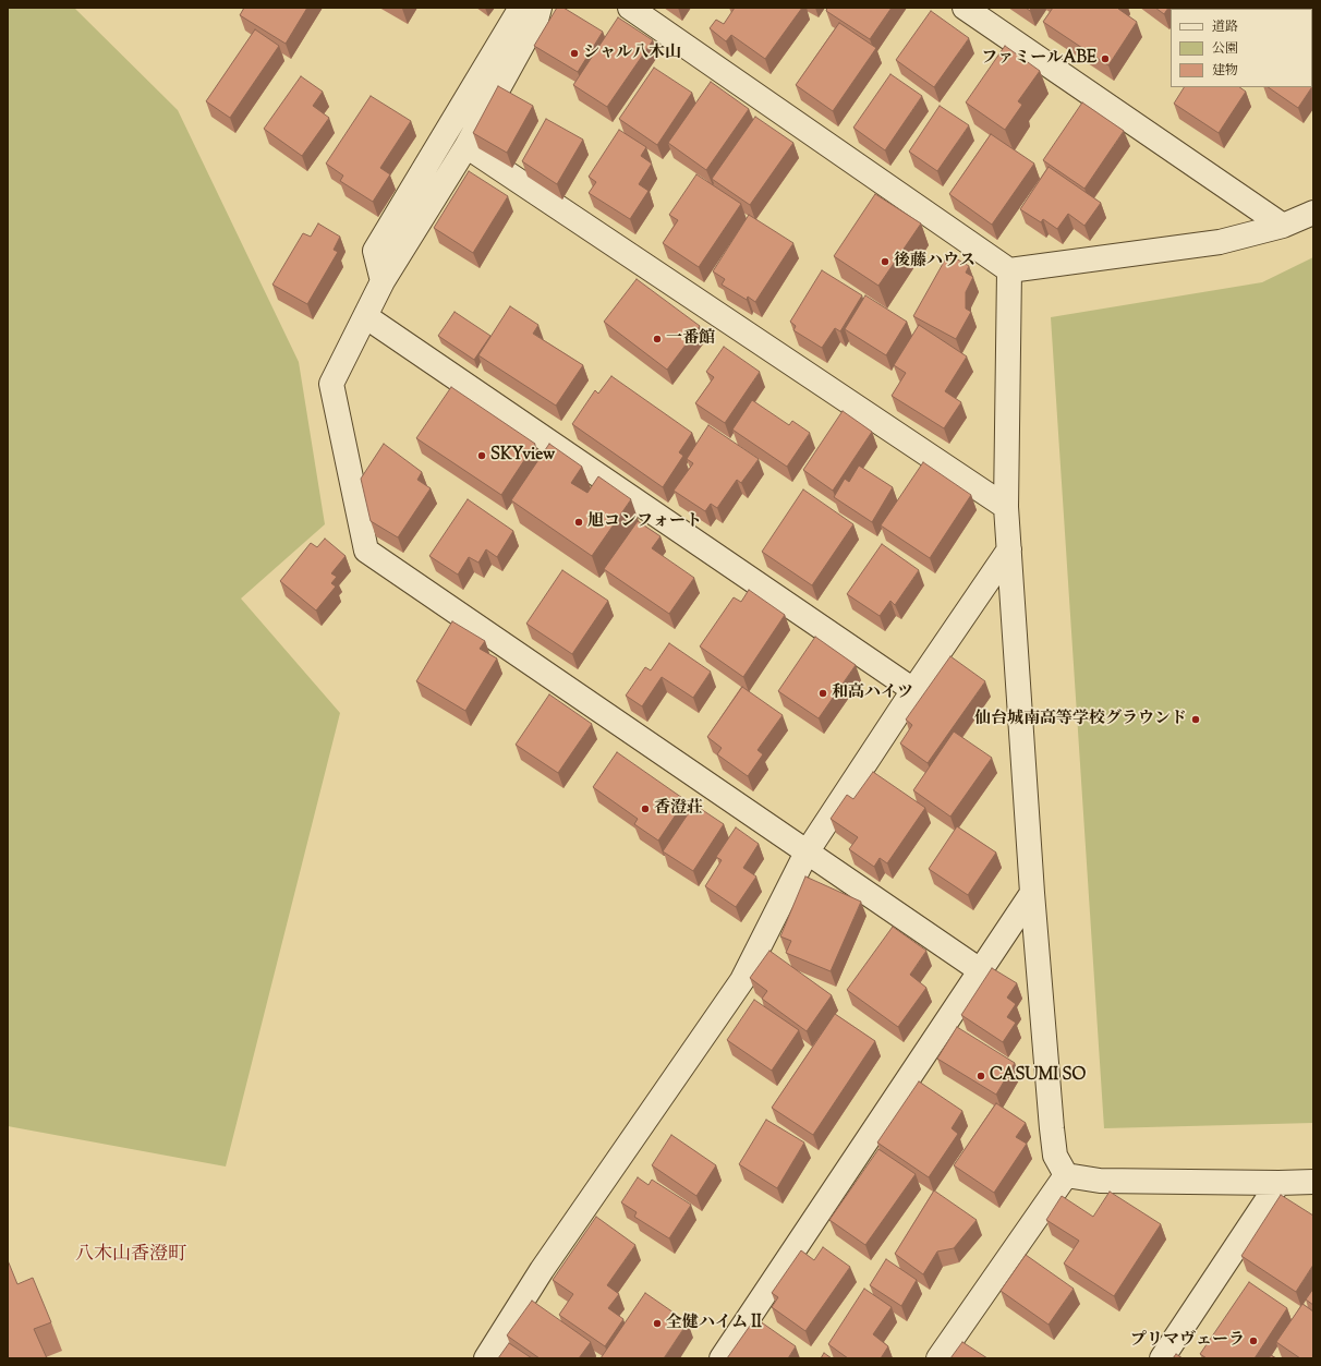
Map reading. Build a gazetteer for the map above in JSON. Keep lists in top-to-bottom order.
{
  "districts": ["八木山香澄町"],
  "places": [
    "シャル八木山",
    "ファミールABE",
    "後藤ハウス",
    "一番館",
    "SKYview",
    "旭コンフォート",
    "和高ハイツ",
    "仙台城南高等学校グラウンド",
    "香澄荘",
    "CASUMI SO",
    "全健ハイム II",
    "プリマヴェーラ"
  ],
  "legend": ["道路", "公園", "建物"]
}
